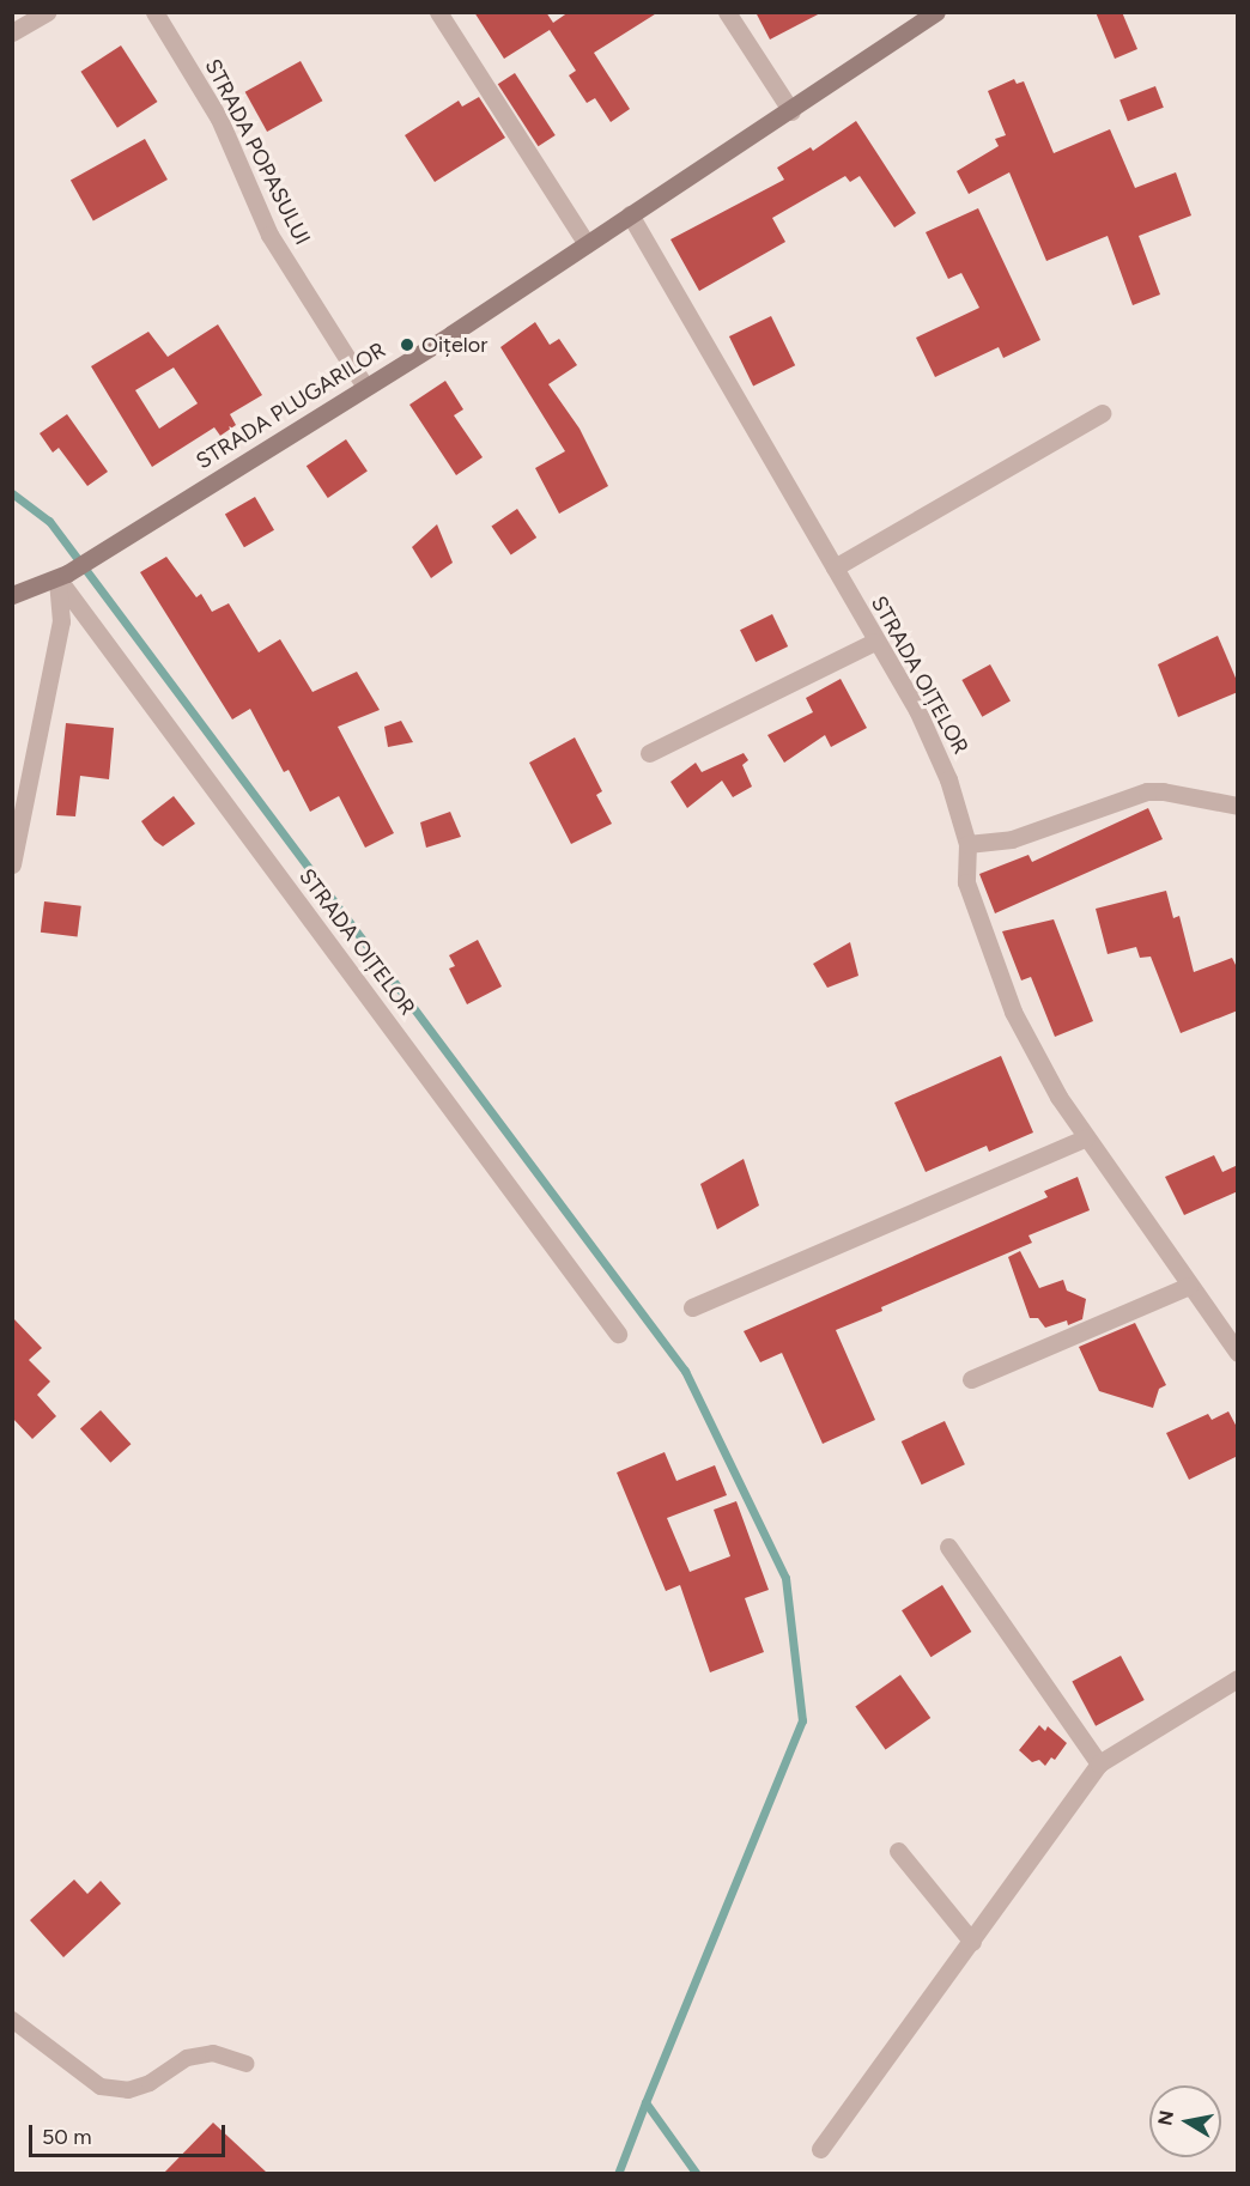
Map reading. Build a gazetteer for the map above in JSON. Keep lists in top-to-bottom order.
{
  "streets": {
    "street": ["STRADA POPASULUI", "STRADA PLUGARILOR", "STRADA OIȚELOR"]
  },
  "crossings": [
    ["STRADA POPASULUI", "STRADA PLUGARILOR"],
    ["STRADA PLUGARILOR", "STRADA OIȚELOR"]
  ],
  "places": ["Oițelor"],
  "scale_bar": "50 m",
  "north": "left"
}
